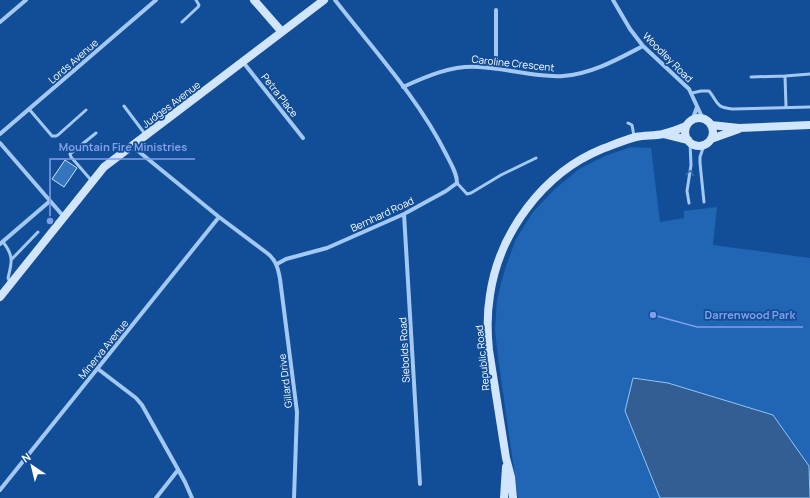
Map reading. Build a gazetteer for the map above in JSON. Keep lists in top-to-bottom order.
{
  "streets": {
    "main road": ["Judges Avenue", "Republic Road"],
    "street": [
      "Woodley Road",
      "Lords Avenue",
      "Caroline Crescent",
      "Petra Place",
      "Bernhard Road",
      "Minerva Avenue",
      "Siebolds Road",
      "Gillard Drive"
    ]
  },
  "crossings": [
    ["Woodley Road", "Caroline Crescent"],
    ["Woodley Road", "Republic Road"],
    ["Petra Place", "Judges Avenue"],
    ["Bernhard Road", "Siebolds Road"],
    ["Bernhard Road", "Gillard Drive"]
  ],
  "places": ["Mountain Fire Ministries", "Darrenwood Park"],
  "north": "top left"
}
